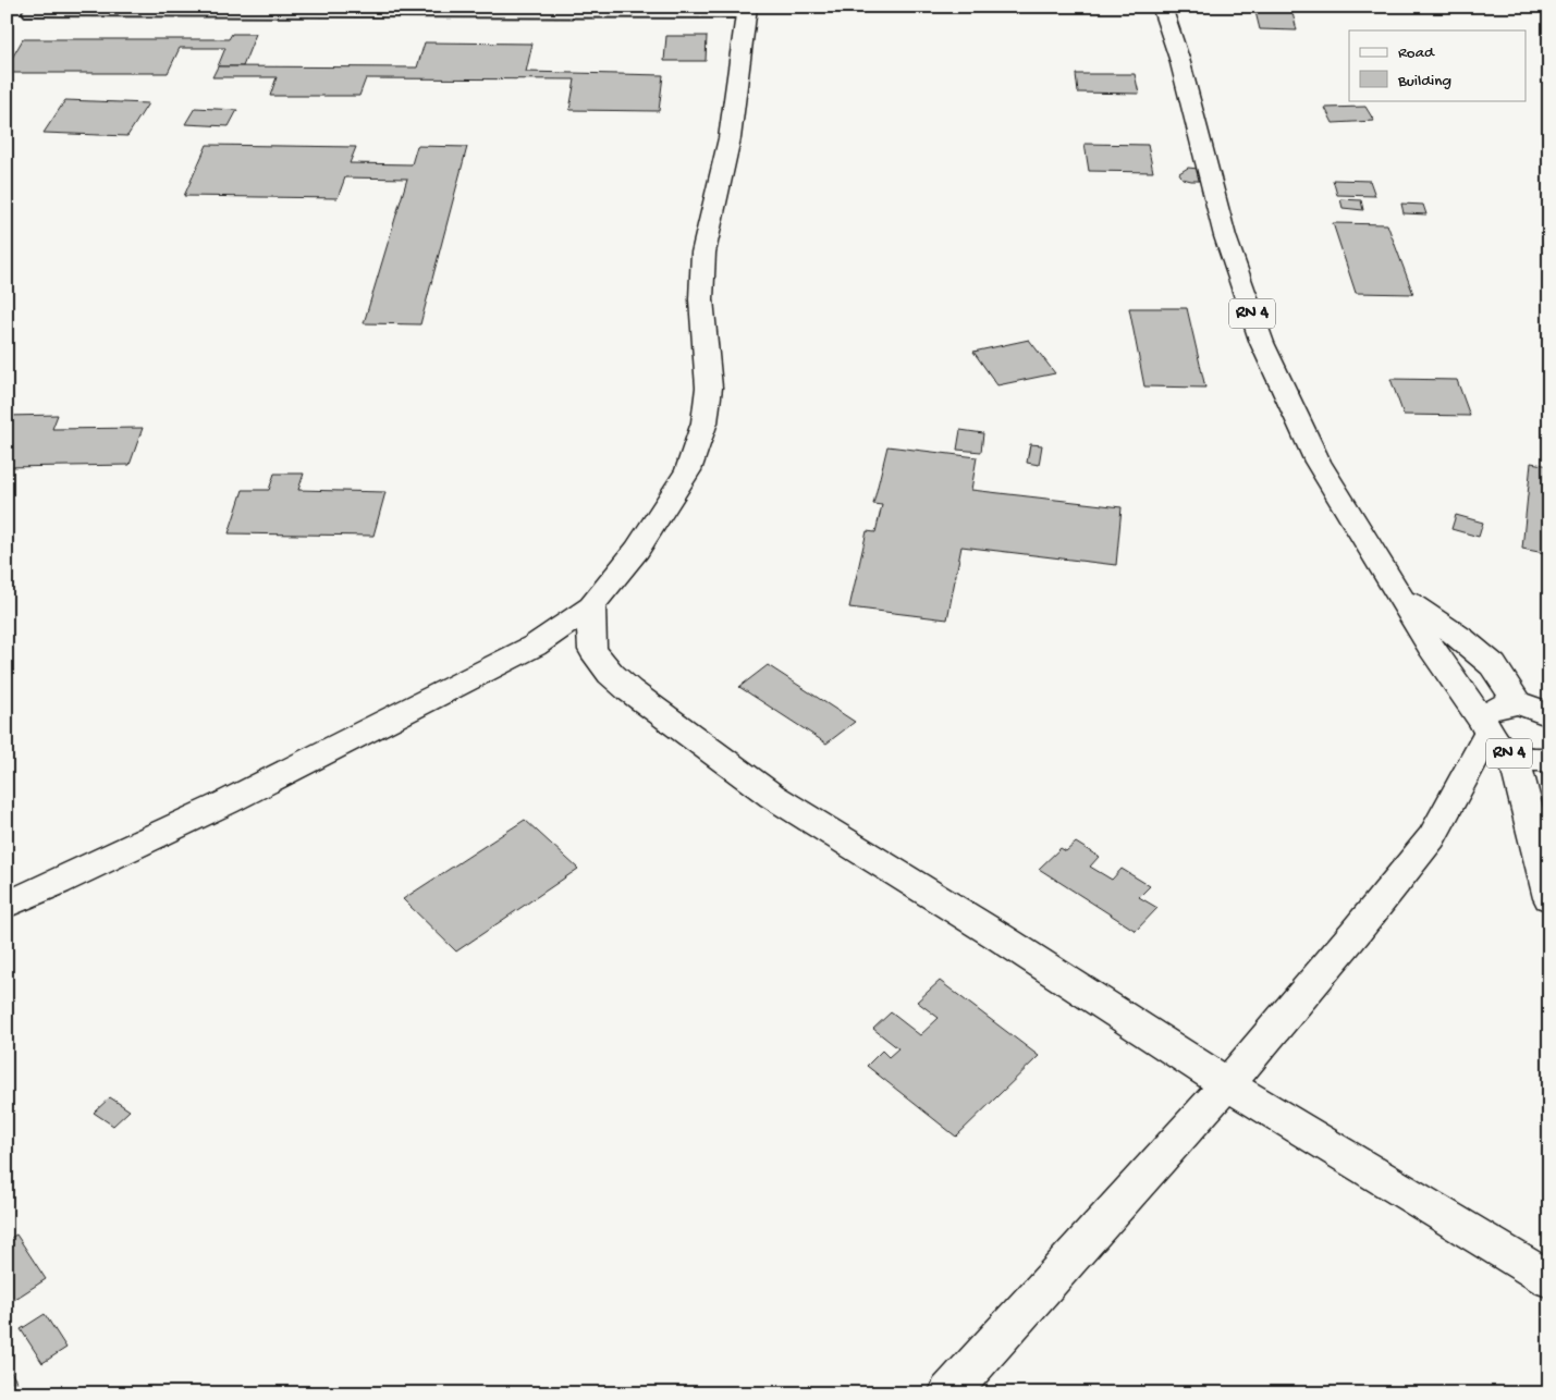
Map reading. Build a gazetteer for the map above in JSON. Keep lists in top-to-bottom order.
{
  "streets": {
    "main road": ["RN 4"]
  },
  "legend": ["Road", "Building"]
}
